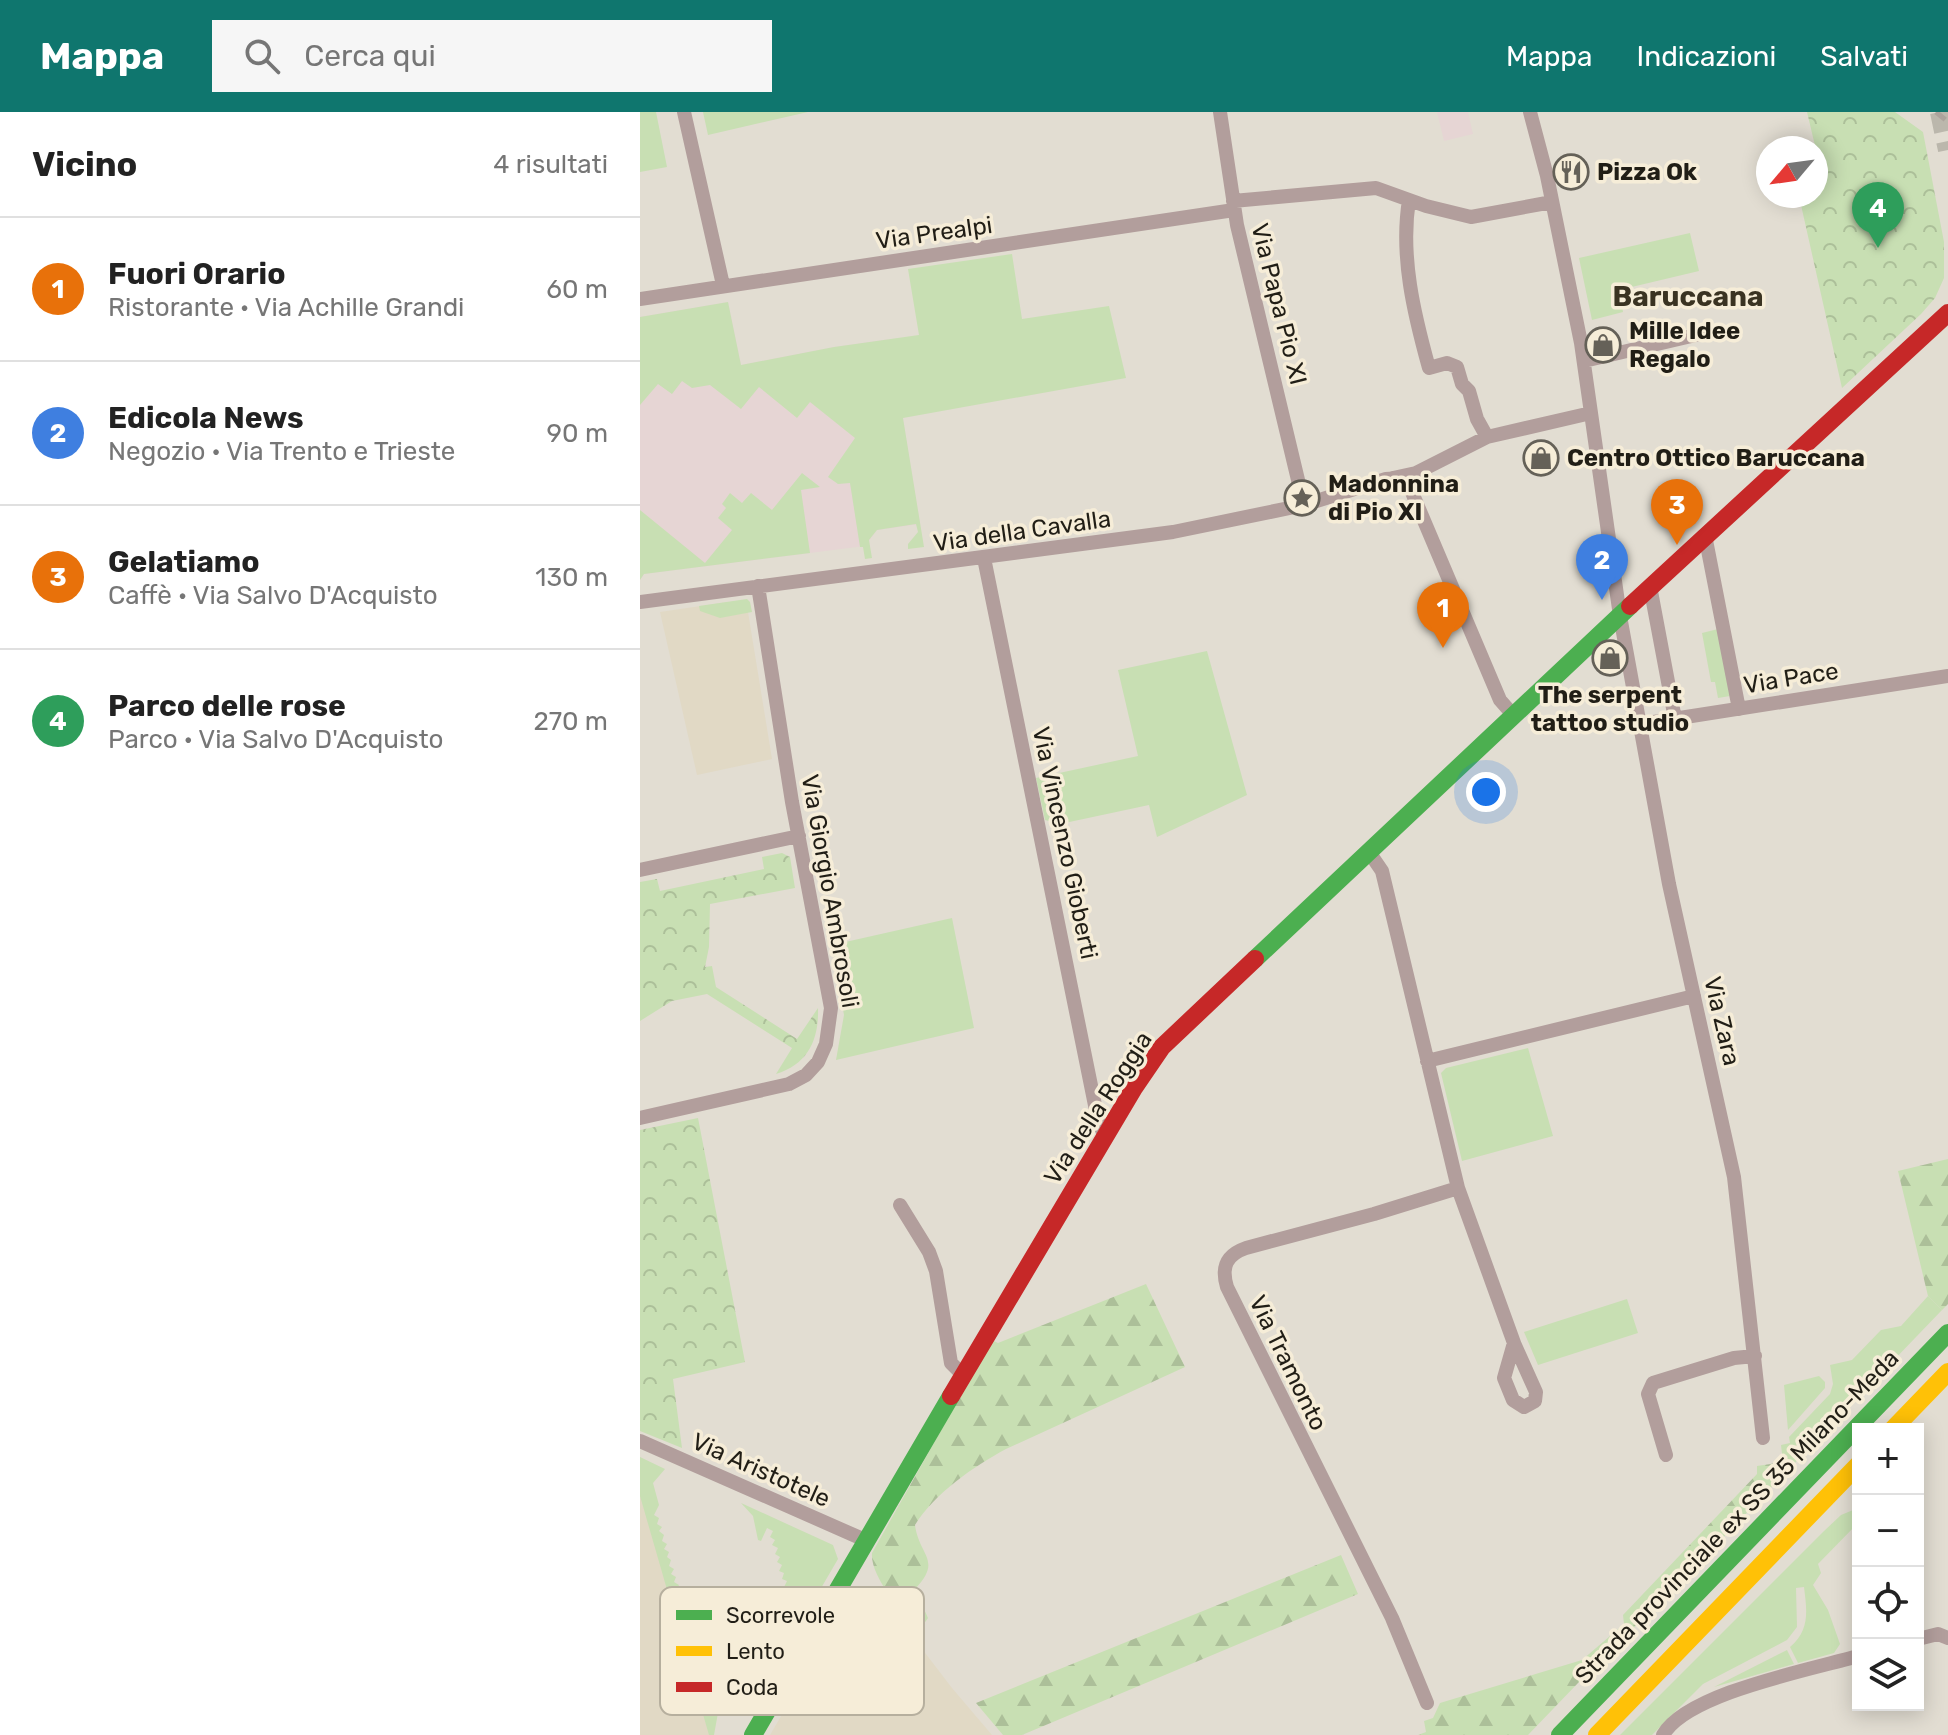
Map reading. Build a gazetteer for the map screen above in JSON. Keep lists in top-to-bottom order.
{
  "streets": {
    "main road": ["Via della Roggia", "Strada provinciale ex SS 35 Milano-Meda"],
    "street": [
      "Via Prealpi",
      "Via Papa Pio XI",
      "Via della Cavalla",
      "Via Pace",
      "Via Vincenzo Gioberti",
      "Via Giorgio Ambrosoli",
      "Via Zara",
      "Via Tramonto",
      "Via Aristotele"
    ]
  },
  "crossings": [
    ["Via Prealpi", "Via Papa Pio XI"],
    ["Via Prealpi", "Via Zara"],
    ["Via Papa Pio XI", "Via della Cavalla"],
    ["Via della Cavalla", "Via Vincenzo Gioberti"],
    ["Via della Cavalla", "Via Giorgio Ambrosoli"],
    ["Via della Cavalla", "Via Zara"],
    ["Via Pace", "Via Zara"],
    ["Via Vincenzo Gioberti", "Via della Roggia"],
    ["Via Zara", "Via della Roggia"],
    ["Via della Roggia", "Via Aristotele"]
  ],
  "districts": ["Baruccana"],
  "places": {
    "restaurant": ["Pizza Ok"],
    "shop": ["Mille Idee Regalo", "Centro Ottico Baruccana", "The serpent tattoo studio"],
    "place": ["Madonnina di Pio XI"]
  },
  "legend": ["Scorrevole", "Lento", "Coda"],
  "north": "bottom left",
  "page": {
    "header": "Mappa",
    "search": "Cerca qui",
    "nav": ["Mappa", "Indicazioni", "Salvati"],
    "heading": ["Vicino", "4 risultati"],
    "pins": [
      "4",
      "3",
      "2",
      "1"
    ],
    "list": [
      {
        "mark": "1",
        "name": "Fuori Orario",
        "note": "Ristorante · Via Achille Grandi",
        "value": "60 m"
      },
      {
        "mark": "2",
        "name": "Edicola News",
        "note": "Negozio · Via Trento e Trieste",
        "value": "90 m"
      },
      {
        "mark": "3",
        "name": "Gelatiamo",
        "note": "Caffè · Via Salvo D'Acquisto",
        "value": "130 m"
      },
      {
        "mark": "4",
        "name": "Parco delle rose",
        "note": "Parco · Via Salvo D'Acquisto",
        "value": "270 m"
      }
    ],
    "map_buttons": ["+", "−"]
  }
}
